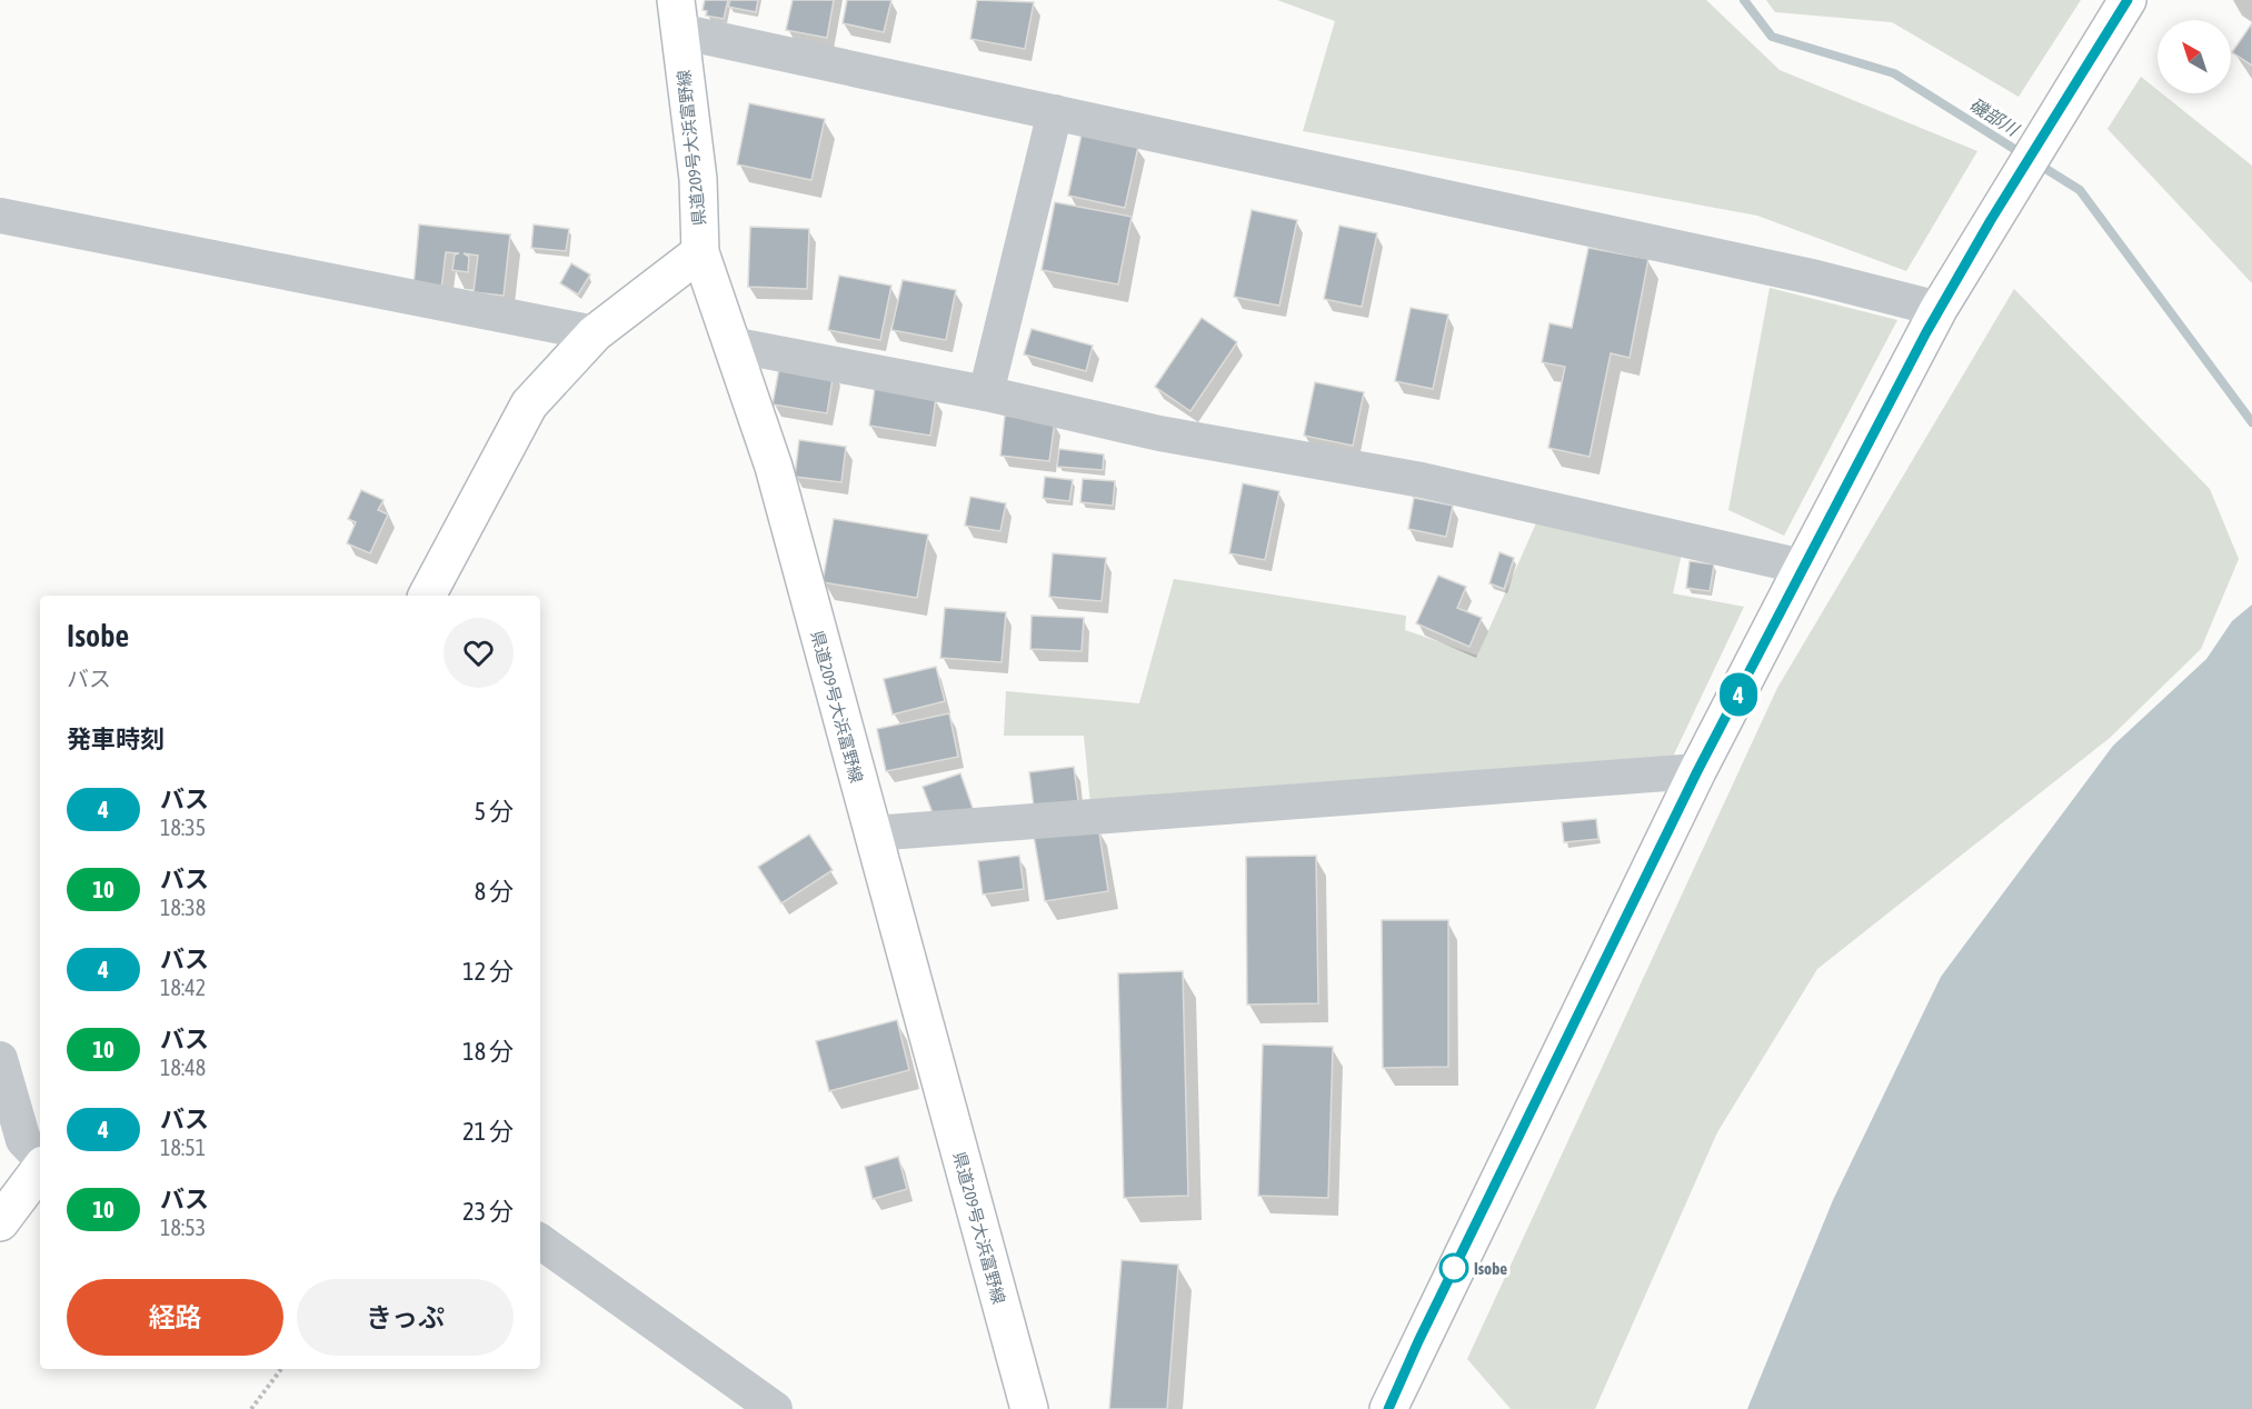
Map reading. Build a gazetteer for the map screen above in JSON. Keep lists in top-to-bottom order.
{
  "streets": {
    "main road": ["県道209号大浜富野線"]
  },
  "water": ["磯部川"],
  "places": ["Isobe"],
  "lines": ["bus line 4"],
  "north": "top left",
  "page": {
    "on_map": "4",
    "heading": [
      ["Isobe", "バス"],
      "発車時刻"
    ],
    "list": [
      {
        "mark": "4",
        "name": "バス",
        "note": "18:35",
        "value": "5 分"
      },
      {
        "mark": "10",
        "name": "バス",
        "note": "18:38",
        "value": "8 分"
      },
      {
        "mark": "4",
        "name": "バス",
        "note": "18:42",
        "value": "12 分"
      },
      {
        "mark": "10",
        "name": "バス",
        "note": "18:48",
        "value": "18 分"
      },
      {
        "mark": "4",
        "name": "バス",
        "note": "18:51",
        "value": "21 分"
      },
      {
        "mark": "10",
        "name": "バス",
        "note": "18:53",
        "value": "23 分"
      }
    ],
    "buttons": ["経路", "きっぷ"]
  }
}
